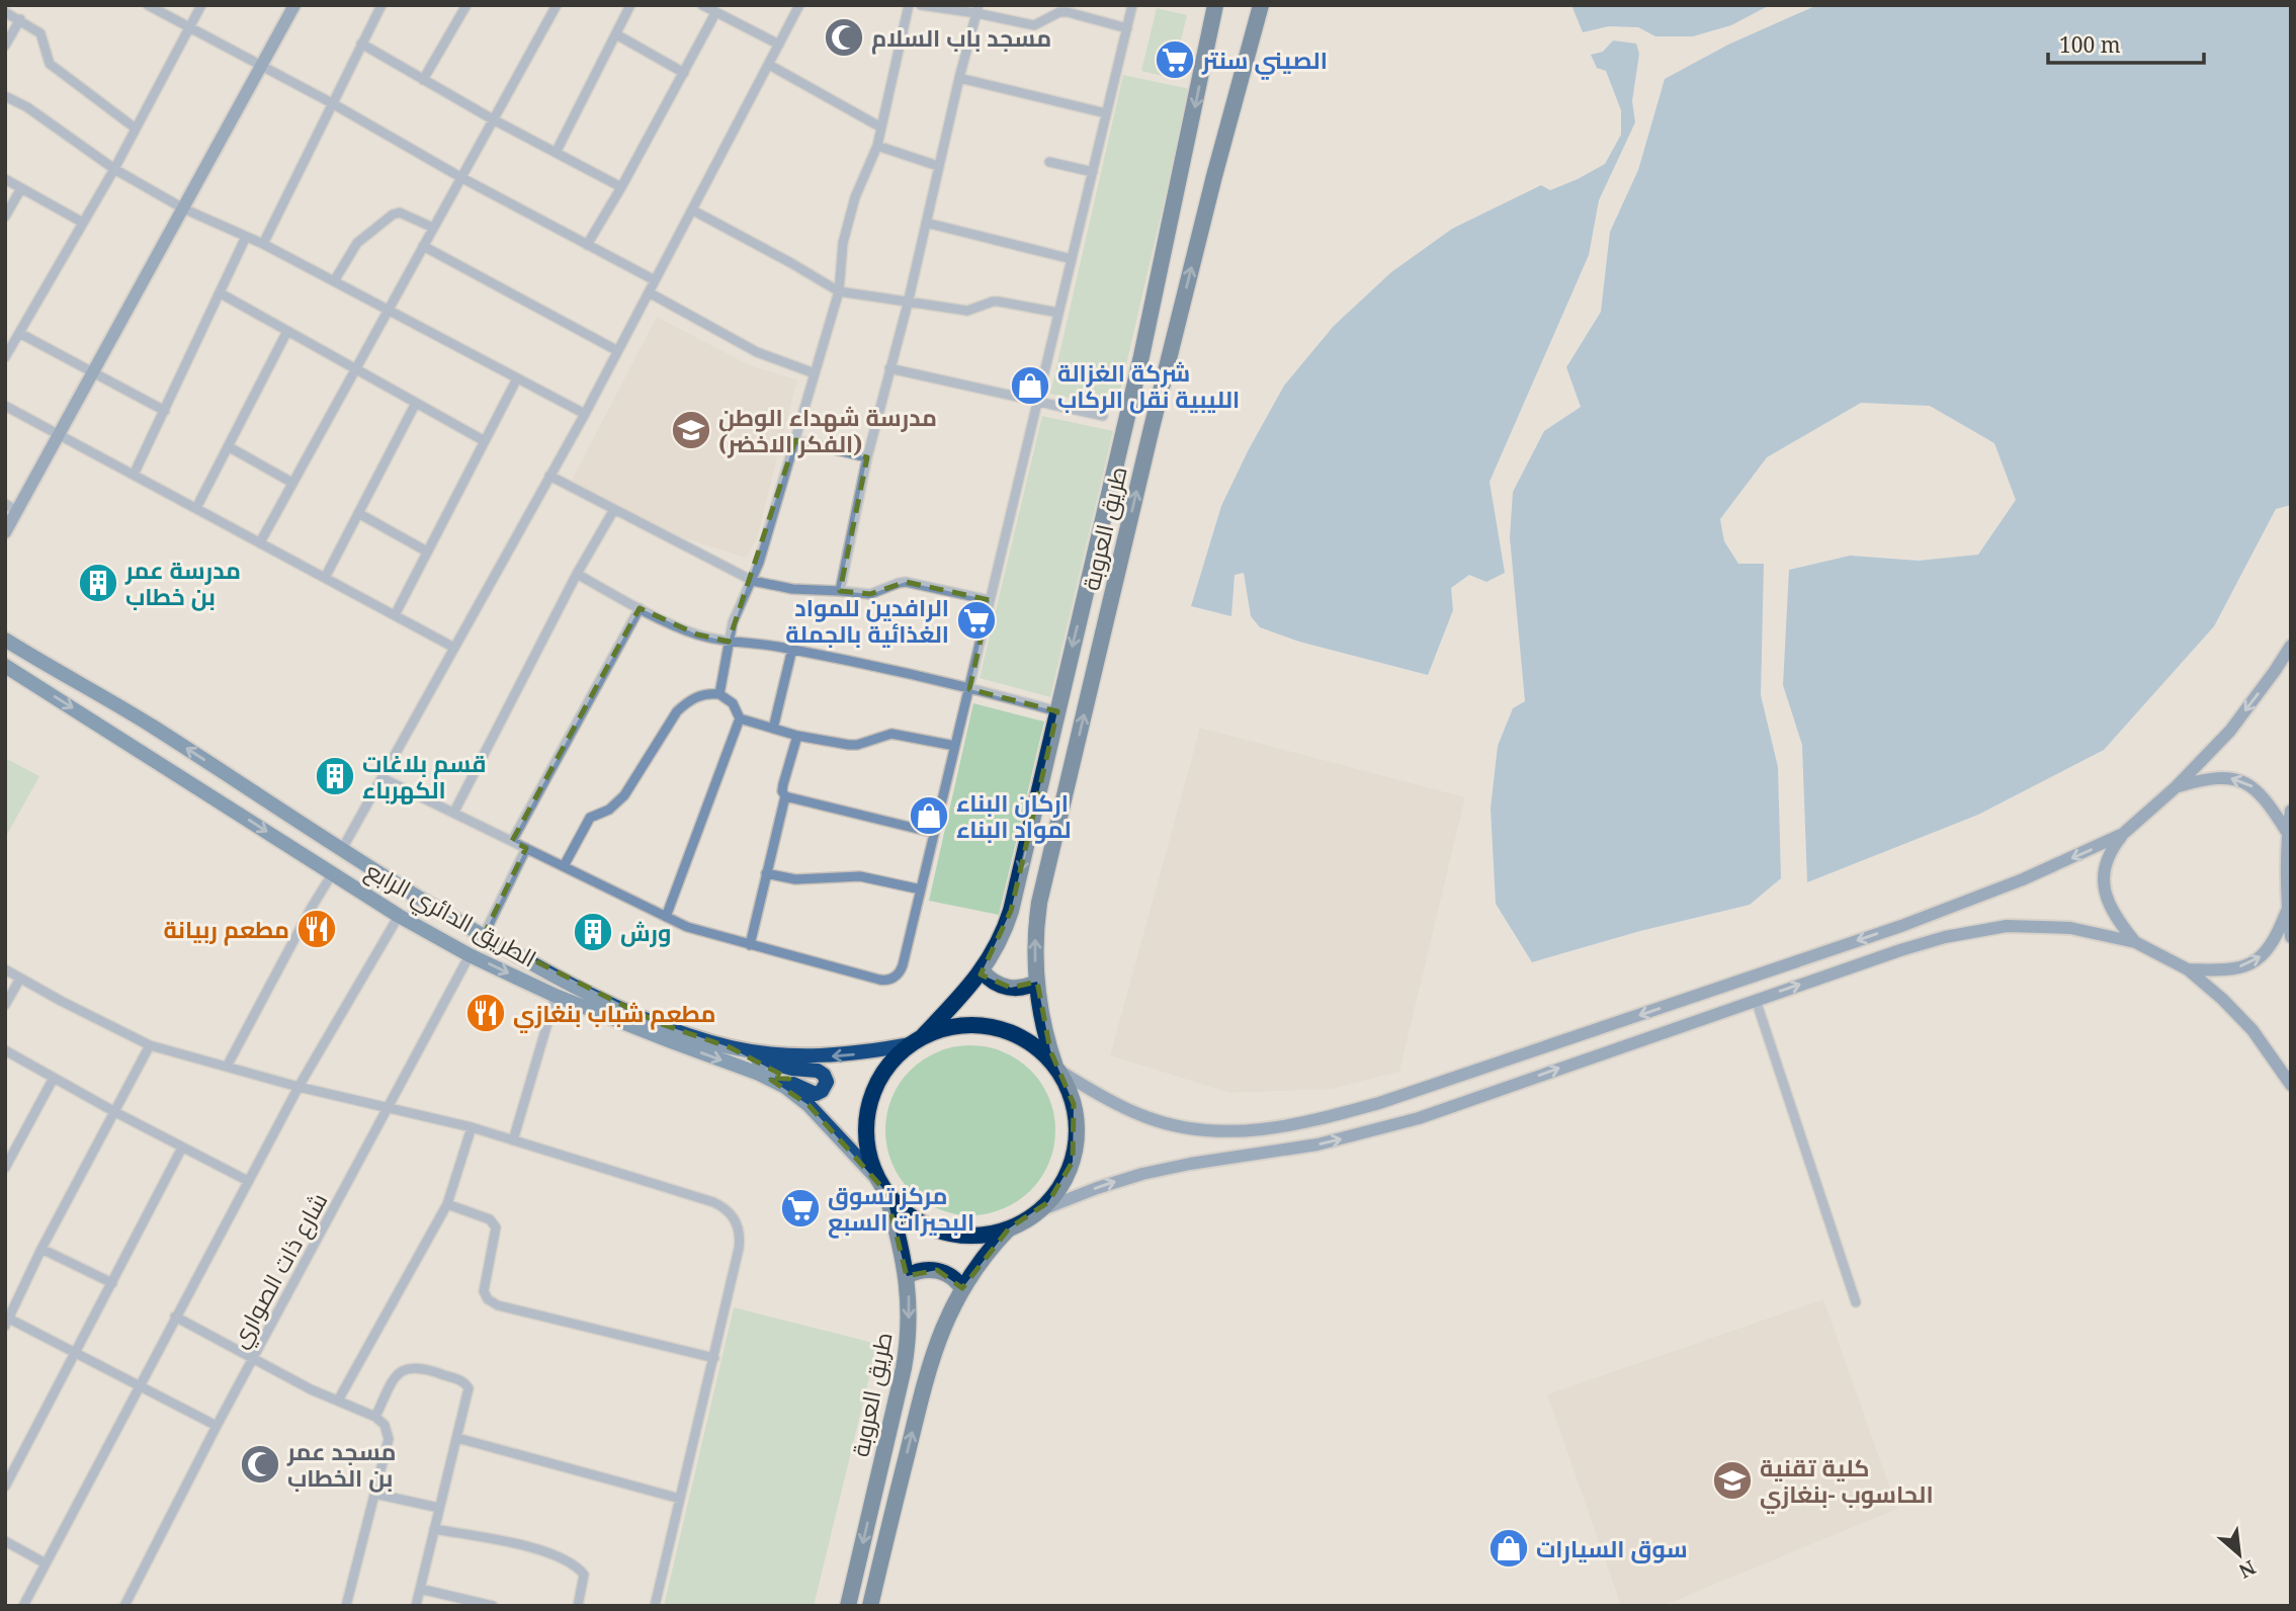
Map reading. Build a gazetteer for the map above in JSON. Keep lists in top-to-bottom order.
{
  "streets": {
    "highway": ["طريق العروبة"],
    "main road": ["الطريق الدائري الرابع"],
    "street": ["شارع ذات الصواري"]
  },
  "crossings": [
    ["طريق العروبة", "الطريق الدائري الرابع"],
    ["الطريق الدائري الرابع", "شارع ذات الصواري"]
  ],
  "places": {
    "mosque": ["مسجد باب السلام", "مسجد عمر بن الخطاب"],
    "supermarket": ["الصيني سنتر", "الرافدين للمواد الغذائية بالجملة", "مركز تسوق البحيرات السبع"],
    "shop": ["شركة الغزالة الليبية نقل الركاب", "اركان البناء لمواد البناء", "سوق السيارات"],
    "school or university": ["مدرسة شهداء الوطن (الفكر الاخضر)", "كلية تقنية الحاسوب -بنغازي"],
    "building": ["مدرسة عمر بن خطاب", "قسم بلاغات الكهرباء", "ورش"],
    "restaurant": ["مطعم ربيانة", "مطعم شباب بنغازي"]
  },
  "scale_bar": "100 m",
  "north": "bottom right"
}
